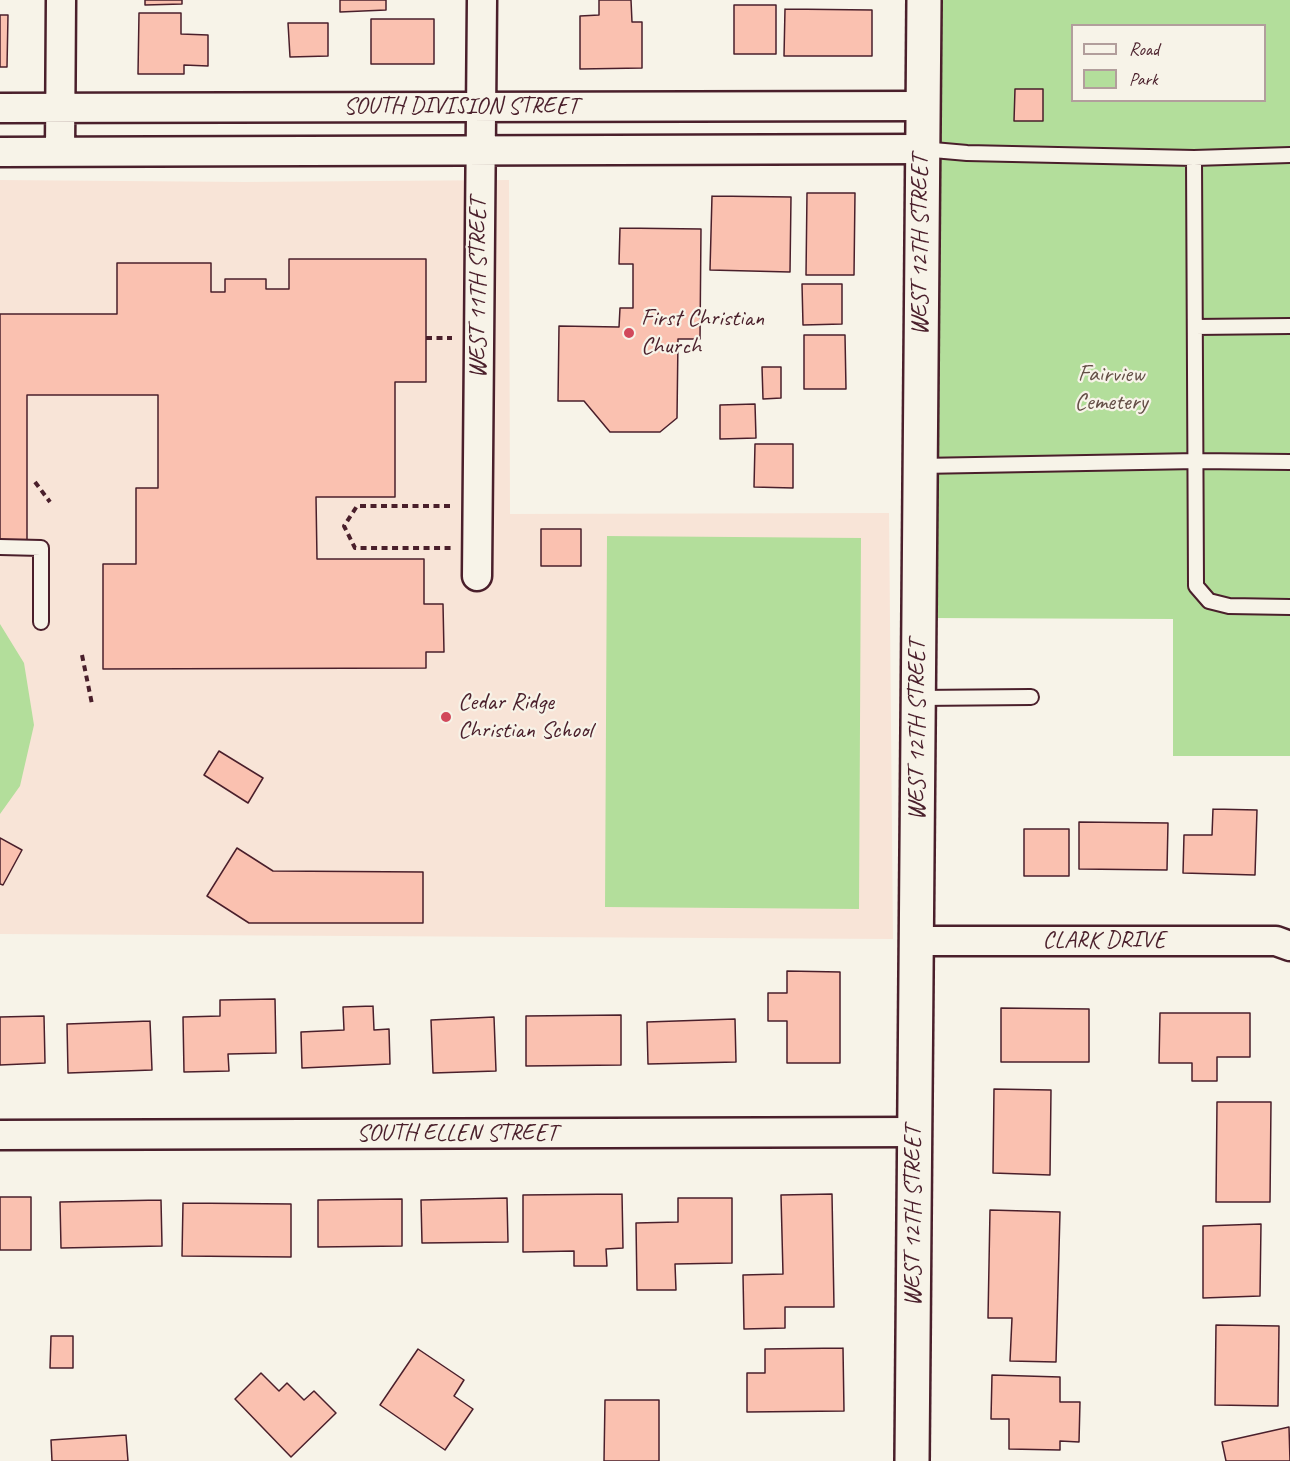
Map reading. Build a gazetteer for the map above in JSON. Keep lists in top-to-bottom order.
{
  "streets": {
    "main road": ["WEST 12TH STREET"],
    "street": [
      "SOUTH DIVISION STREET",
      "WEST 11TH STREET",
      "CLARK DRIVE",
      "SOUTH ELLEN STREET"
    ]
  },
  "crossings": [
    ["SOUTH DIVISION STREET", "WEST 12TH STREET"],
    ["SOUTH DIVISION STREET", "WEST 11TH STREET"],
    ["WEST 12TH STREET", "CLARK DRIVE"],
    ["WEST 12TH STREET", "SOUTH ELLEN STREET"]
  ],
  "parks": ["Fairview Cemetery"],
  "places": ["First Christian Church", "Cedar Ridge Christian School"],
  "legend": ["Road", "Park"]
}
